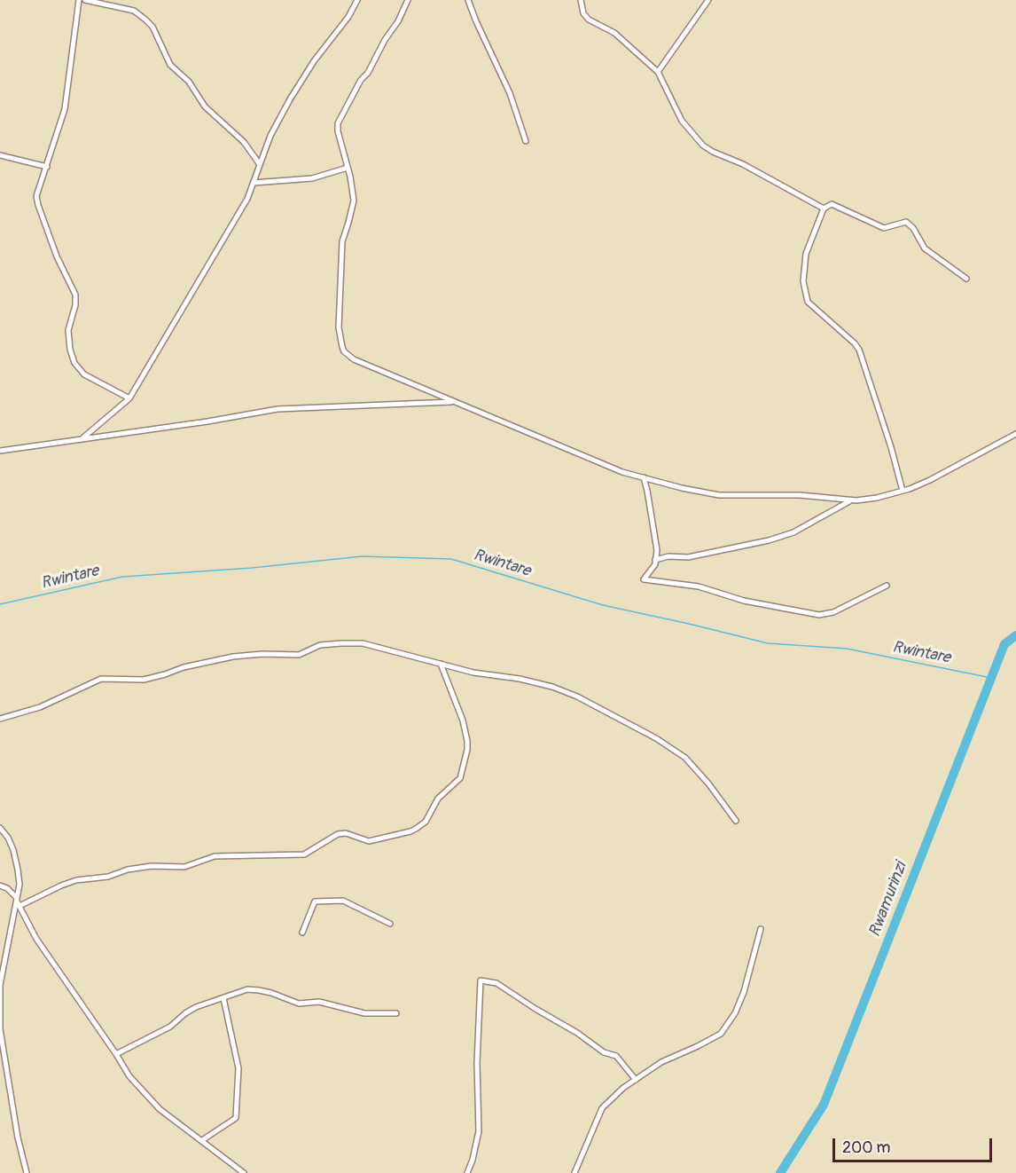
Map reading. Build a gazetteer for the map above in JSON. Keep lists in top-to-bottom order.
{
  "water": ["Rwintare", "Rwamurinzi"],
  "scale_bar": "200 m"
}
